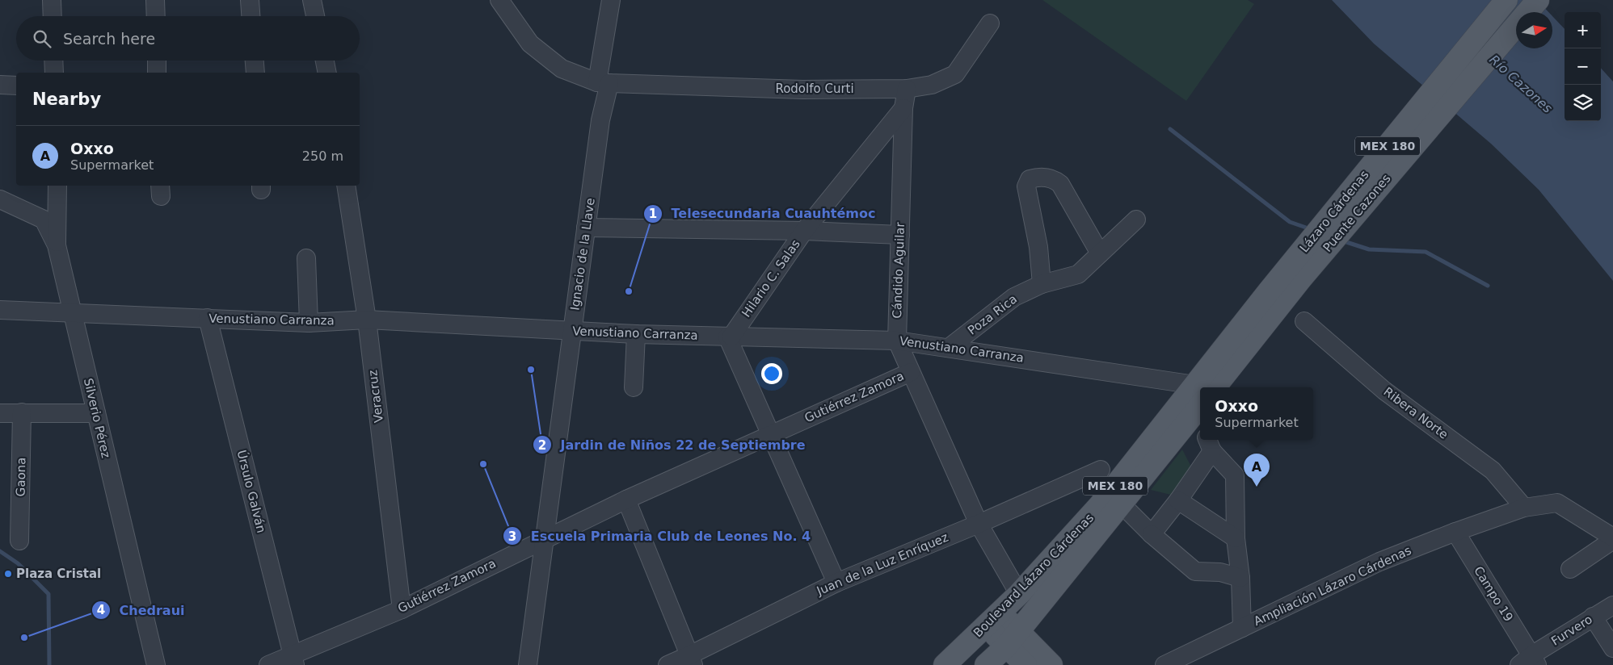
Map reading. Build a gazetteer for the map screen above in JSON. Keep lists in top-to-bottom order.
{
  "streets": {
    "main road": [
      "MEX 180",
      "Lázaro Cárdenas",
      "Puente Cazones",
      "Boulevard Lázaro Cárdenas"
    ],
    "street": [
      "Rodolfo Curti",
      "Ignacio de la Llave",
      "Cándido Aguilar",
      "Hilario C. Salas",
      "Poza Rica",
      "Venustiano Carranza",
      "Veracruz",
      "Gutiérrez Zamora",
      "Ribera Norte",
      "Silverio Pérez",
      "Gaona",
      "Úrsulo Galván",
      "Juan de la Luz Enríquez",
      "Ampliación Lázaro Cárdenas",
      "Campo 19",
      "Furvero"
    ]
  },
  "crossings": [
    ["Rodolfo Curti", "Ignacio de la Llave"],
    ["Rodolfo Curti", "Cándido Aguilar"],
    ["Lázaro Cárdenas", "Boulevard Lázaro Cárdenas"],
    ["Puente Cazones", "Boulevard Lázaro Cárdenas"],
    ["Ignacio de la Llave", "Venustiano Carranza"],
    ["Ignacio de la Llave", "Gutiérrez Zamora"],
    ["Cándido Aguilar", "Hilario C. Salas"],
    ["Cándido Aguilar", "Venustiano Carranza"],
    ["Cándido Aguilar", "Gutiérrez Zamora"],
    ["Cándido Aguilar", "Juan de la Luz Enríquez"],
    ["Cándido Aguilar", "Boulevard Lázaro Cárdenas"],
    ["Hilario C. Salas", "Venustiano Carranza"],
    ["Poza Rica", "Venustiano Carranza"],
    ["Venustiano Carranza", "Veracruz"],
    ["Venustiano Carranza", "Silverio Pérez"],
    ["Venustiano Carranza", "Úrsulo Galván"],
    ["Venustiano Carranza", "Boulevard Lázaro Cárdenas"],
    ["Veracruz", "Gutiérrez Zamora"],
    ["Gutiérrez Zamora", "Úrsulo Galván"],
    ["Ribera Norte", "Ampliación Lázaro Cárdenas"],
    ["Ampliación Lázaro Cárdenas", "Campo 19"],
    ["Campo 19", "Furvero"]
  ],
  "water": ["Río Cazones"],
  "places": [
    "Telesecundaria Cuauhtémoc",
    "Jardin de Niños 22 de Septiembre",
    "Escuela Primaria Club de Leones No. 4",
    "Plaza Cristal",
    "Chedraui"
  ],
  "north": "right",
  "page": {
    "map_buttons": ["+", "−"],
    "search": "Search here",
    "heading": "Nearby",
    "list": [
      {
        "mark": "A",
        "name": "Oxxo",
        "note": "Supermarket",
        "value": "250 m"
      }
    ],
    "popup": ["Oxxo", "Supermarket"],
    "pins": "A"
  }
}
